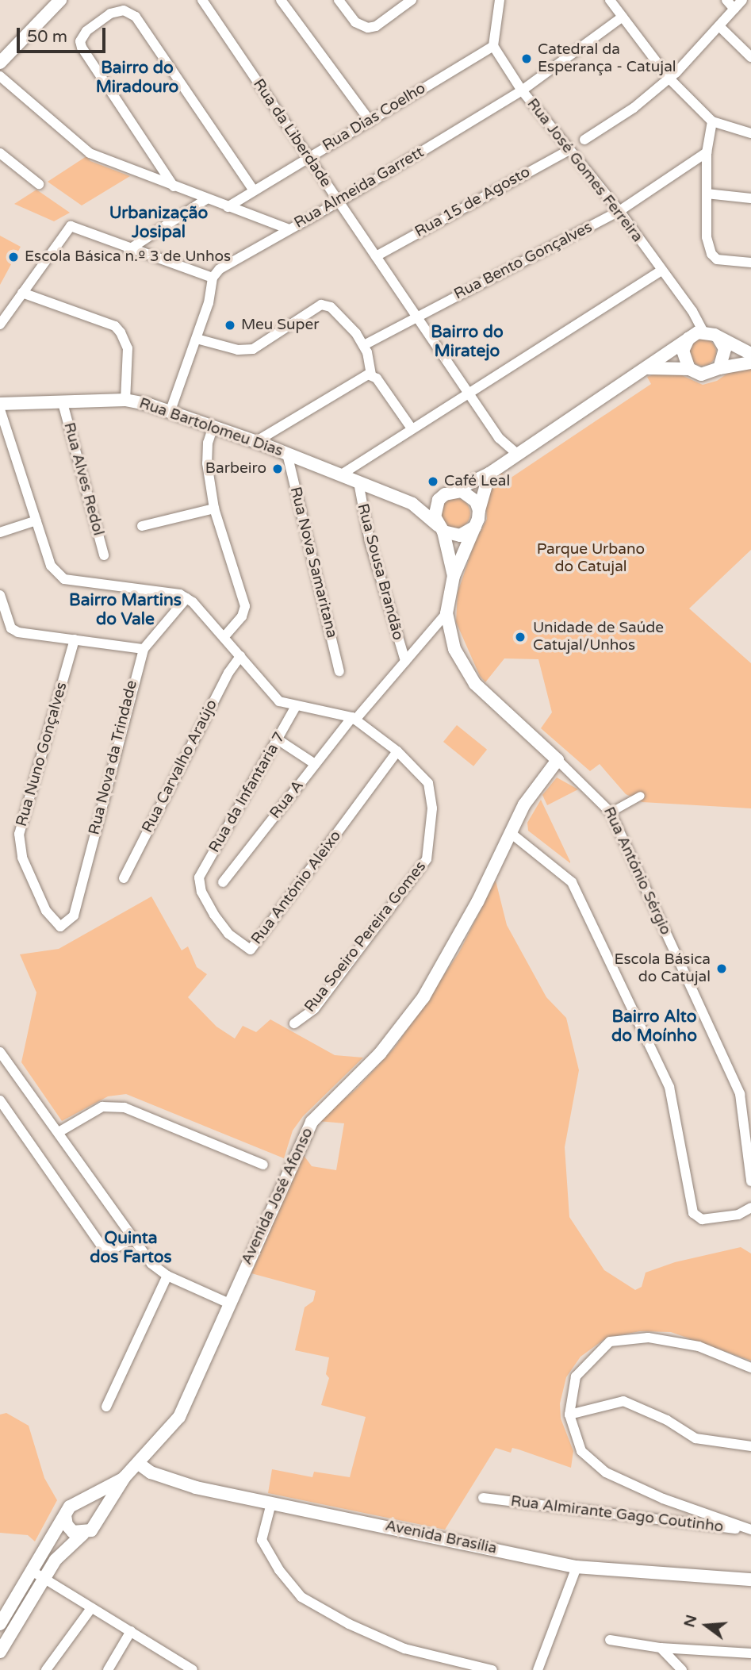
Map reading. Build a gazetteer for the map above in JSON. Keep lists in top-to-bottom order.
{
  "streets": {
    "street": [
      "Rua Dias Coelho",
      "Rua da Liberdade",
      "Rua José Gomes Ferreira",
      "Rua Almeida Garrett",
      "Rua 15 de Agosto",
      "Rua Bento Gonçalves",
      "Rua Bartolomeu Dias",
      "Rua Alves Redol",
      "Rua Nova Samaritana",
      "Rua Sousa Brandão",
      "Rua Nuno Gonçalves",
      "Rua Nova da Trindade",
      "Rua Carvalho Araújo",
      "Rua da Infantaria 7",
      "Rua A",
      "Rua António Sérgio",
      "Rua António Aleixo",
      "Rua Soeiro Pereira Gomes",
      "Avenida José Afonso",
      "Rua Almirante Gago Coutinho",
      "Avenida Brasília"
    ]
  },
  "crossings": [
    ["Rua Dias Coelho", "Rua da Liberdade"],
    ["Rua Dias Coelho", "Rua José Gomes Ferreira"],
    ["Rua da Liberdade", "Rua Almeida Garrett"],
    ["Rua da Liberdade", "Rua 15 de Agosto"],
    ["Rua da Liberdade", "Rua Bento Gonçalves"],
    ["Rua José Gomes Ferreira", "Rua Almeida Garrett"],
    ["Rua José Gomes Ferreira", "Rua 15 de Agosto"],
    ["Rua José Gomes Ferreira", "Rua Bento Gonçalves"],
    ["Rua Bartolomeu Dias", "Rua Alves Redol"],
    ["Rua Bartolomeu Dias", "Rua Nova Samaritana"],
    ["Rua Bartolomeu Dias", "Rua Sousa Brandão"],
    ["Rua Bartolomeu Dias", "Rua António Sérgio"],
    ["Rua Nuno Gonçalves", "Rua Nova da Trindade"],
    ["Rua da Infantaria 7", "Rua António Aleixo"],
    ["Rua A", "Rua Soeiro Pereira Gomes"],
    ["Rua António Sérgio", "Avenida José Afonso"],
    ["Rua António Aleixo", "Rua Soeiro Pereira Gomes"],
    ["Avenida José Afonso", "Avenida Brasília"]
  ],
  "districts": [
    "Bairro do Miradouro",
    "Urbanização Josipal",
    "Bairro do Miratejo",
    "Bairro Martins do Vale",
    "Bairro Alto do Moínho",
    "Quinta dos Fartos"
  ],
  "parks": ["Parque Urbano do Catujal"],
  "places": [
    "Catedral da Esperança - Catujal",
    "Escola Básica n.º 3 de Unhos",
    "Meu Super",
    "Barbeiro",
    "Café Leal",
    "Unidade de Saúde Catujal/Unhos",
    "Escola Básica do Catujal"
  ],
  "scale_bar": "50 m",
  "north": "left"
}
